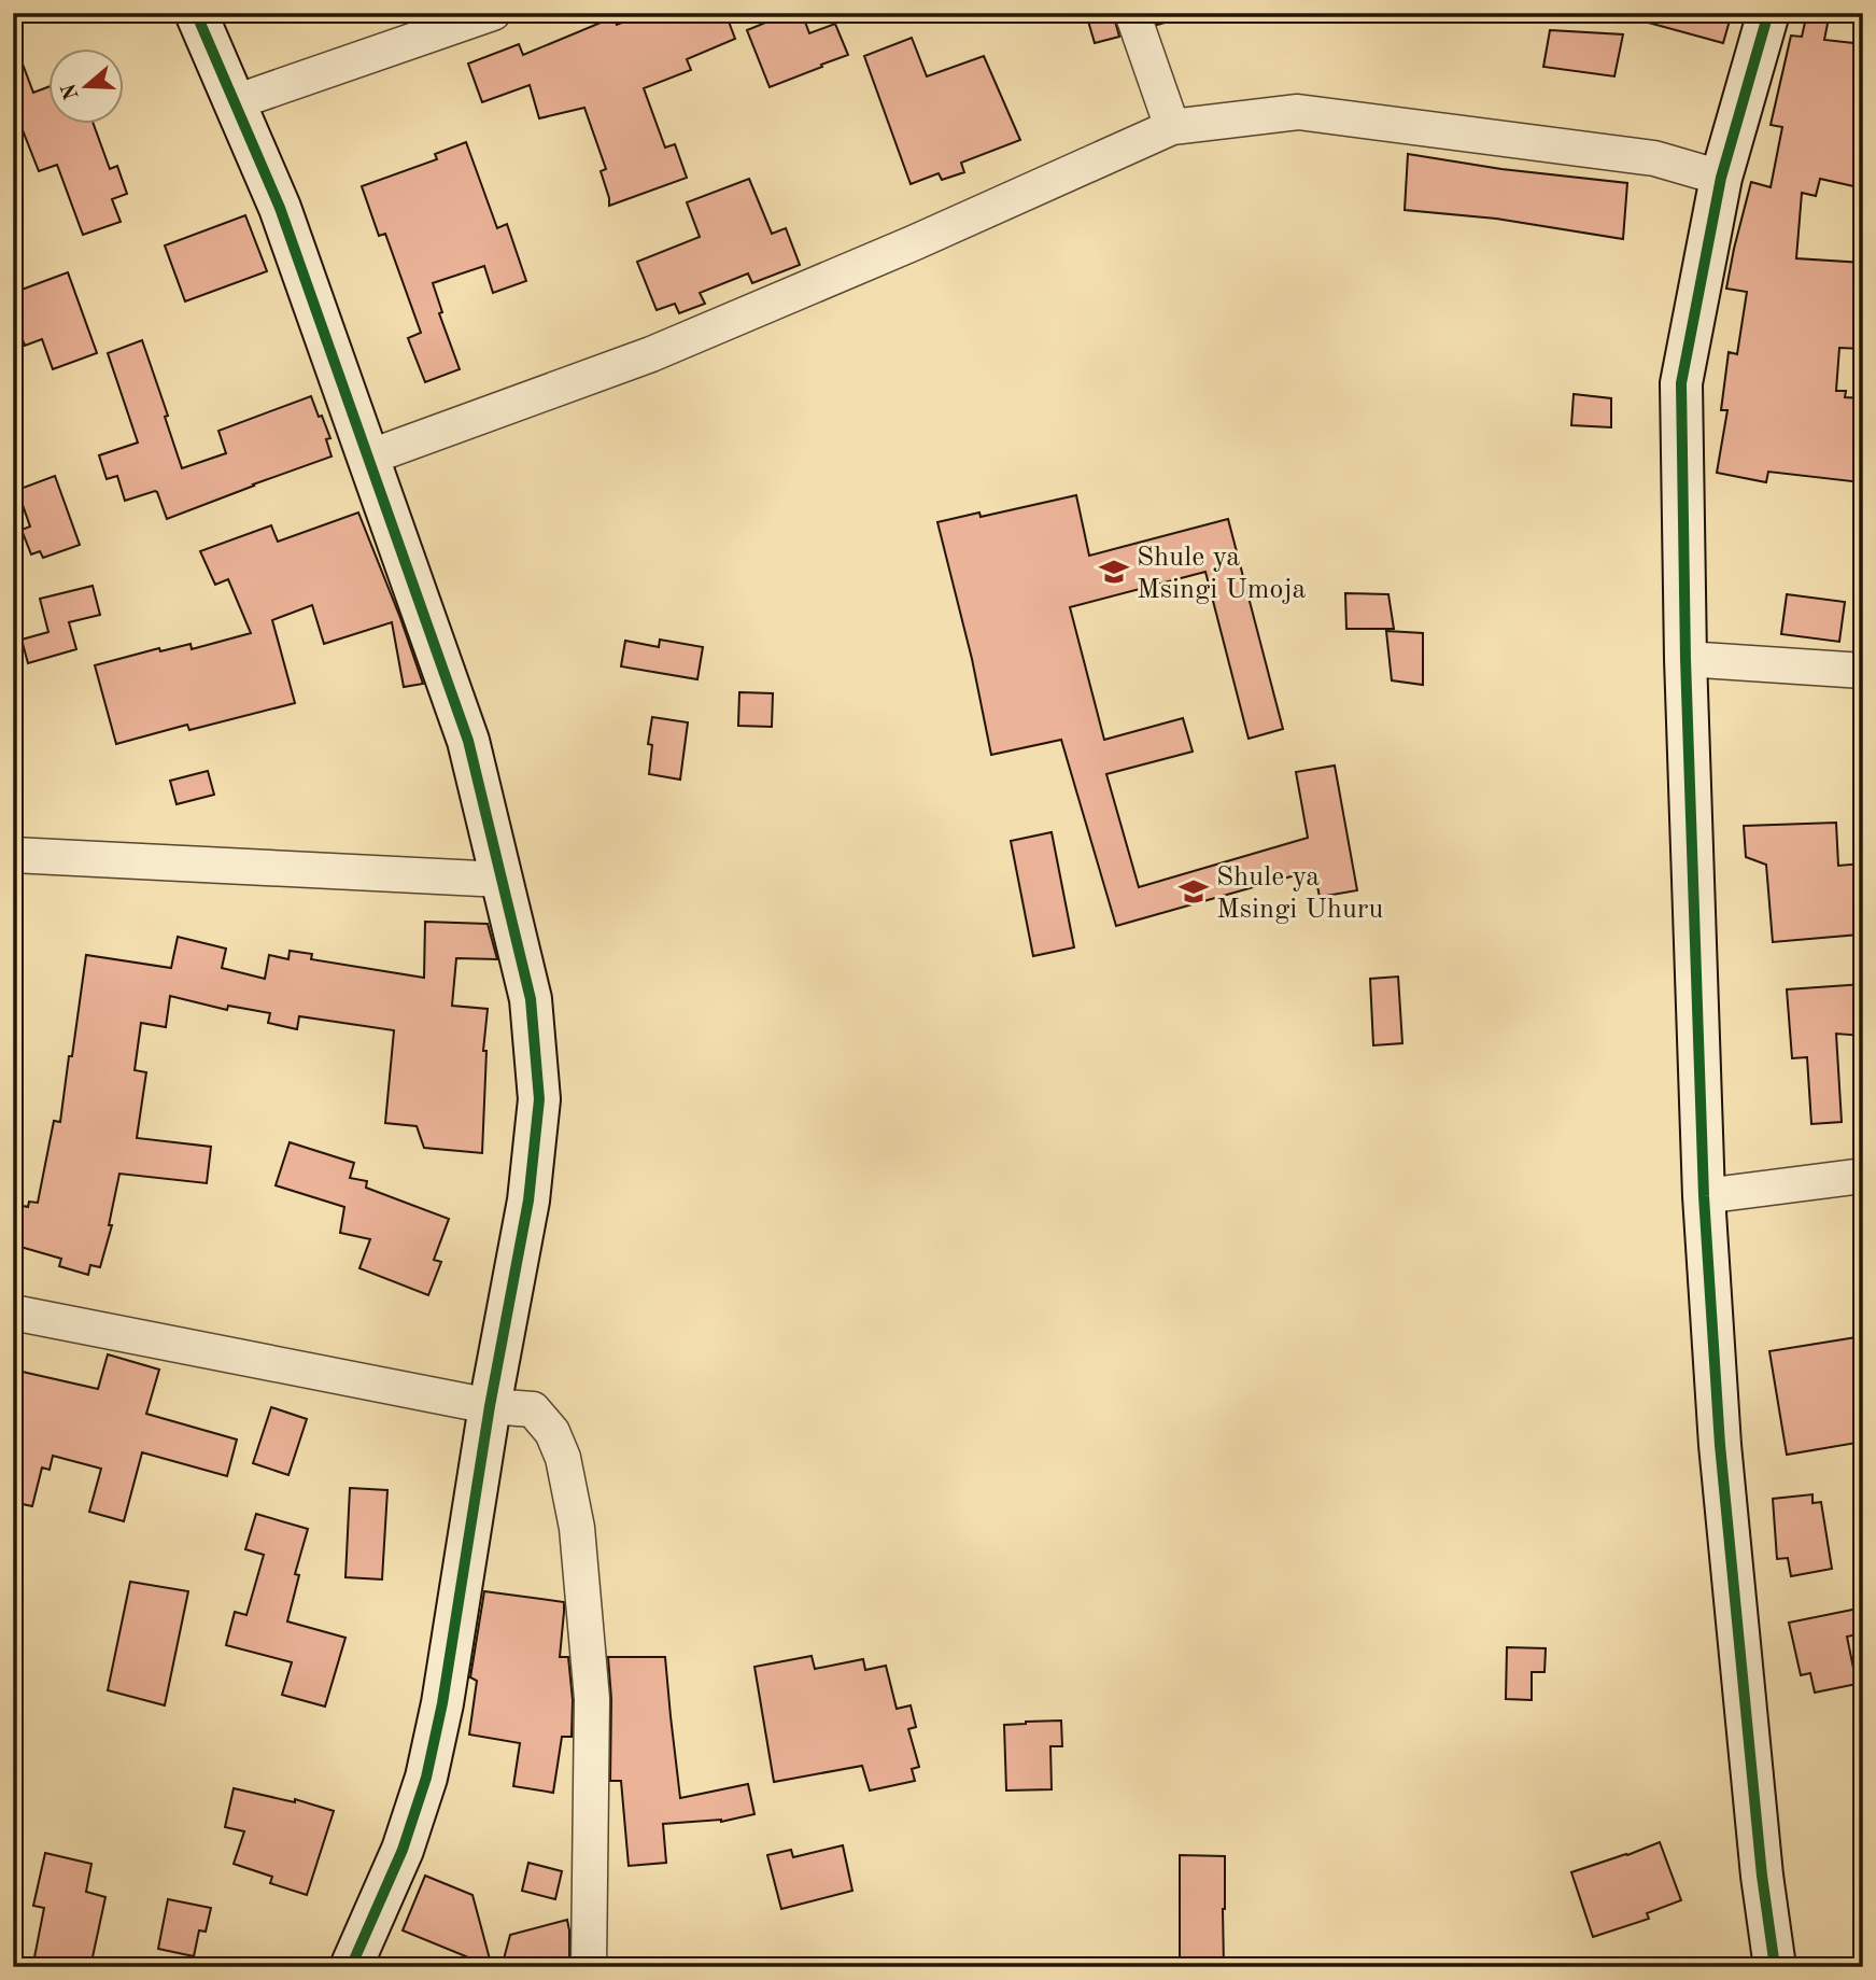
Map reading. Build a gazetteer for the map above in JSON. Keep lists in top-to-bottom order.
{
  "places": {
    "school or university": ["Shule ya Msingi Umoja", "Shule ya Msingi Uhuru"]
  },
  "north": "left"
}
